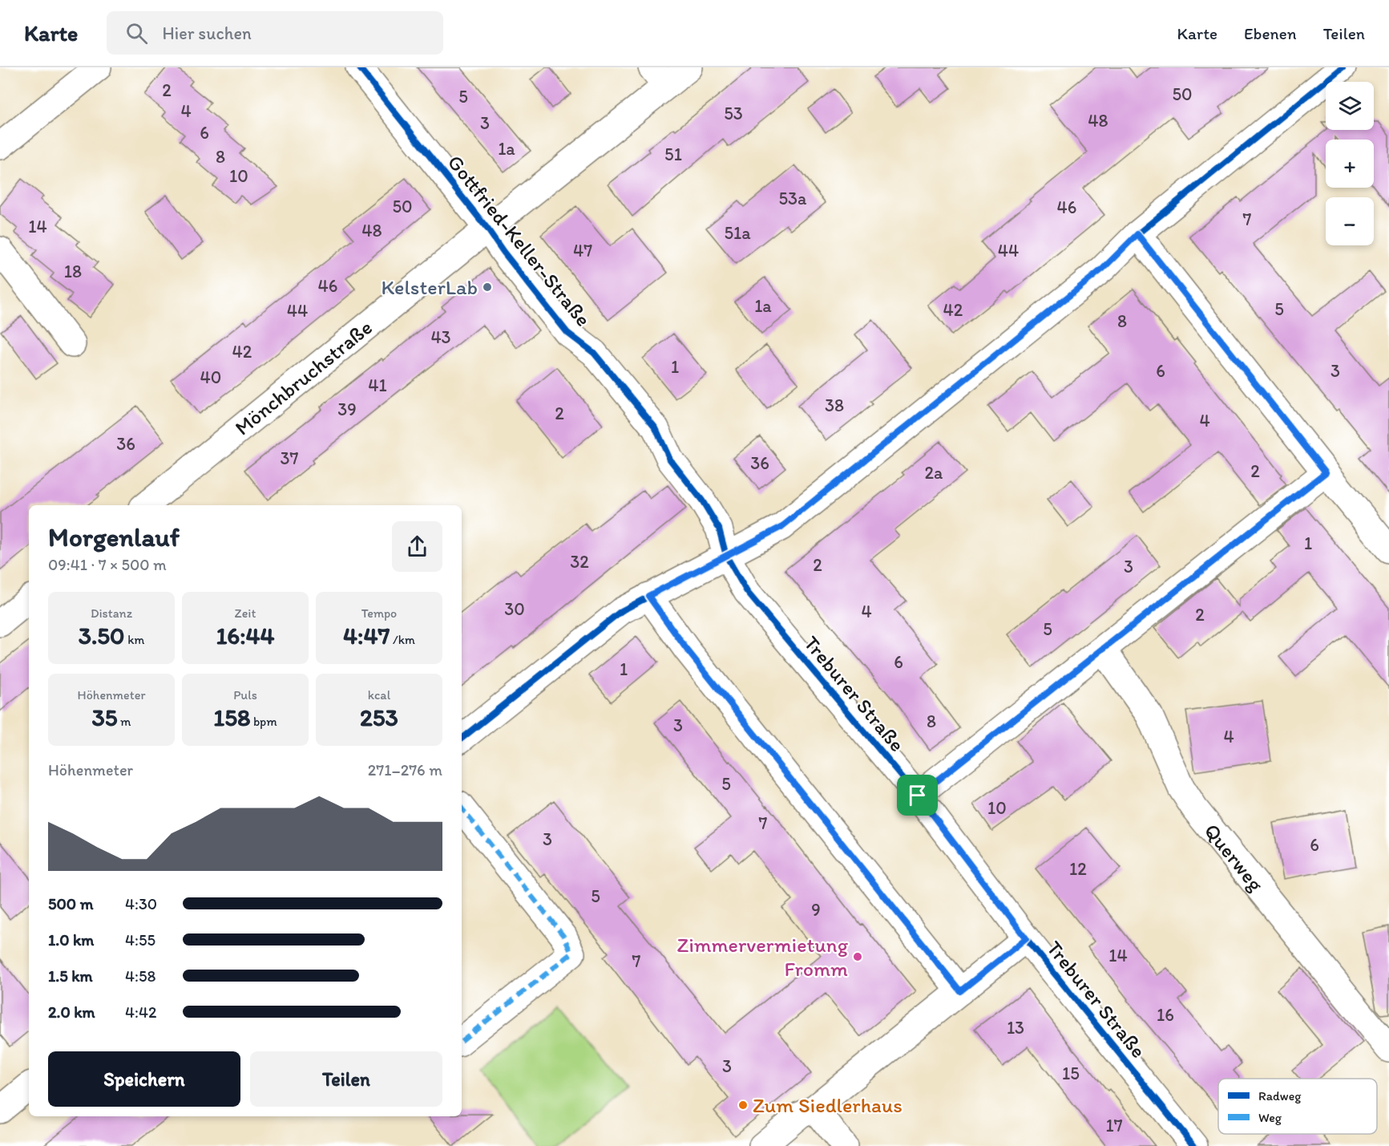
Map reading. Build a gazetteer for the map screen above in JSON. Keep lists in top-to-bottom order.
{
  "streets": {
    "street": [
      "Gottfried-Keller-Straße",
      "Mönchbruchstraße",
      "Treburer Straße",
      "Querweg"
    ]
  },
  "crossings": [
    ["Gottfried-Keller-Straße", "Mönchbruchstraße"],
    ["Gottfried-Keller-Straße", "Treburer Straße"]
  ],
  "places": ["KelsterLab", "Zimmervermietung Fromm", "Zum Siedlerhaus"],
  "house_numbers": [
    "2",
    "50",
    "5",
    "4",
    "53",
    "48",
    "3",
    "6",
    "1a",
    "51",
    "8",
    "10",
    "53a",
    "50",
    "46",
    "7",
    "14",
    "48",
    "51a",
    "47",
    "44",
    "18",
    "46",
    "1a",
    "5",
    "42",
    "44",
    "8",
    "43",
    "42",
    "1",
    "6",
    "3",
    "40",
    "41",
    "38",
    "39",
    "2",
    "4",
    "36",
    "37",
    "36",
    "2",
    "2a",
    "1",
    "32",
    "2",
    "3",
    "30",
    "4",
    "2",
    "5",
    "6",
    "1",
    "8",
    "3",
    "4",
    "5",
    "10",
    "7",
    "3",
    "6",
    "12",
    "5",
    "9",
    "14",
    "7",
    "16",
    "13",
    "3",
    "15",
    "17"
  ],
  "legend": ["Radweg", "Weg"],
  "page": {
    "header": "Karte",
    "search": "Hier suchen",
    "nav": ["Karte", "Ebenen", "Teilen"],
    "map_buttons": ["+", "−"],
    "heading": ["Morgenlauf", "09:41 · 7 × 500 m"],
    "stats": [
      ["Distanz", "3.50 km"],
      ["Zeit", "16:44"],
      ["Tempo", "4:47 /km"],
      ["Höhenmeter", "35 m"],
      ["Puls", "158 bpm"],
      ["kcal", "253"]
    ],
    "chart": ["Höhenmeter", "271–276 m"],
    "list": [
      {
        "name": "500 m",
        "note": "4:30"
      },
      {
        "name": "1.0 km",
        "note": "4:55"
      },
      {
        "name": "1.5 km",
        "note": "4:58"
      },
      {
        "name": "2.0 km",
        "note": "4:42"
      }
    ],
    "buttons": ["Speichern", "Teilen"]
  }
}
